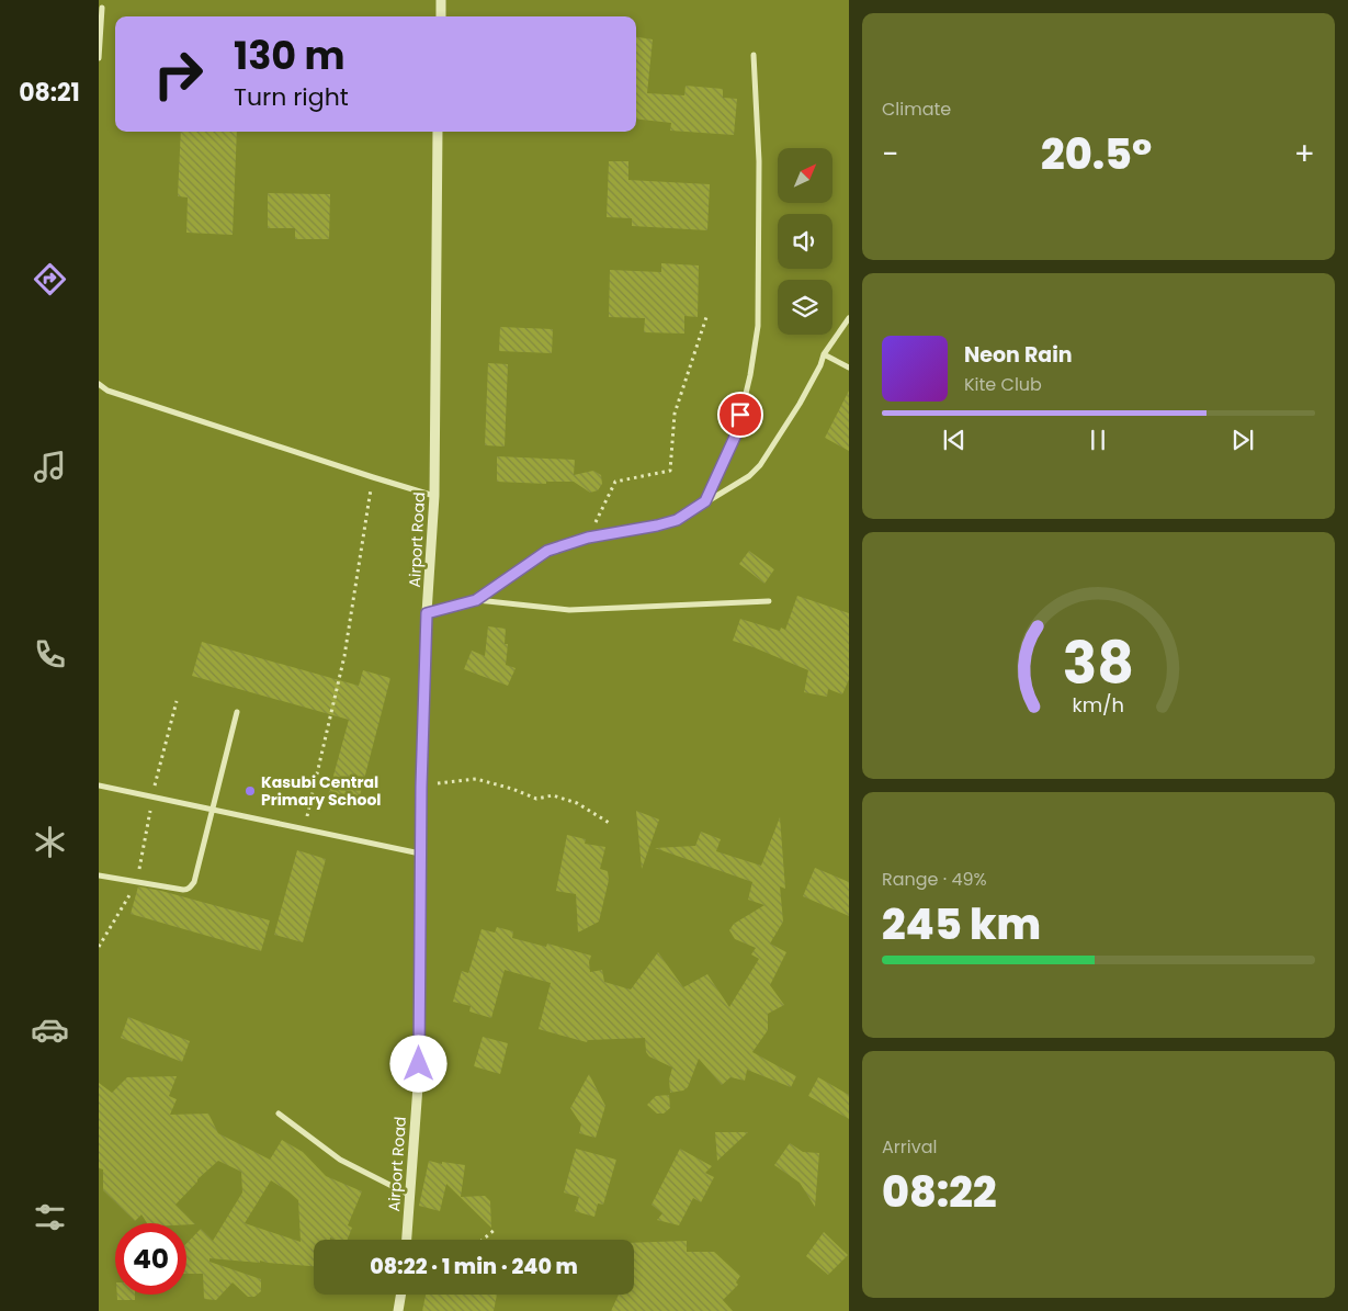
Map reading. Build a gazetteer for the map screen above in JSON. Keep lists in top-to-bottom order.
{
  "streets": {
    "street": ["Airport Road"]
  },
  "places": ["Kasubi Central Primary School"],
  "north": "top right",
  "page": {
    "tabs": "08:21",
    "tile": [
      "Climate",
      ["Range · 49%", "245 km"],
      ["Arrival", "08:22"]
    ],
    "turn": ["130 m", "Turn right"],
    "heat": ["−", "20.5°", "+"],
    "song": ["Neon Rain", "Kite Club"],
    "limit": "40",
    "trip": "08:22 · 1 min · 240 m",
    "gauge": ["38", "km/h"]
  }
}
